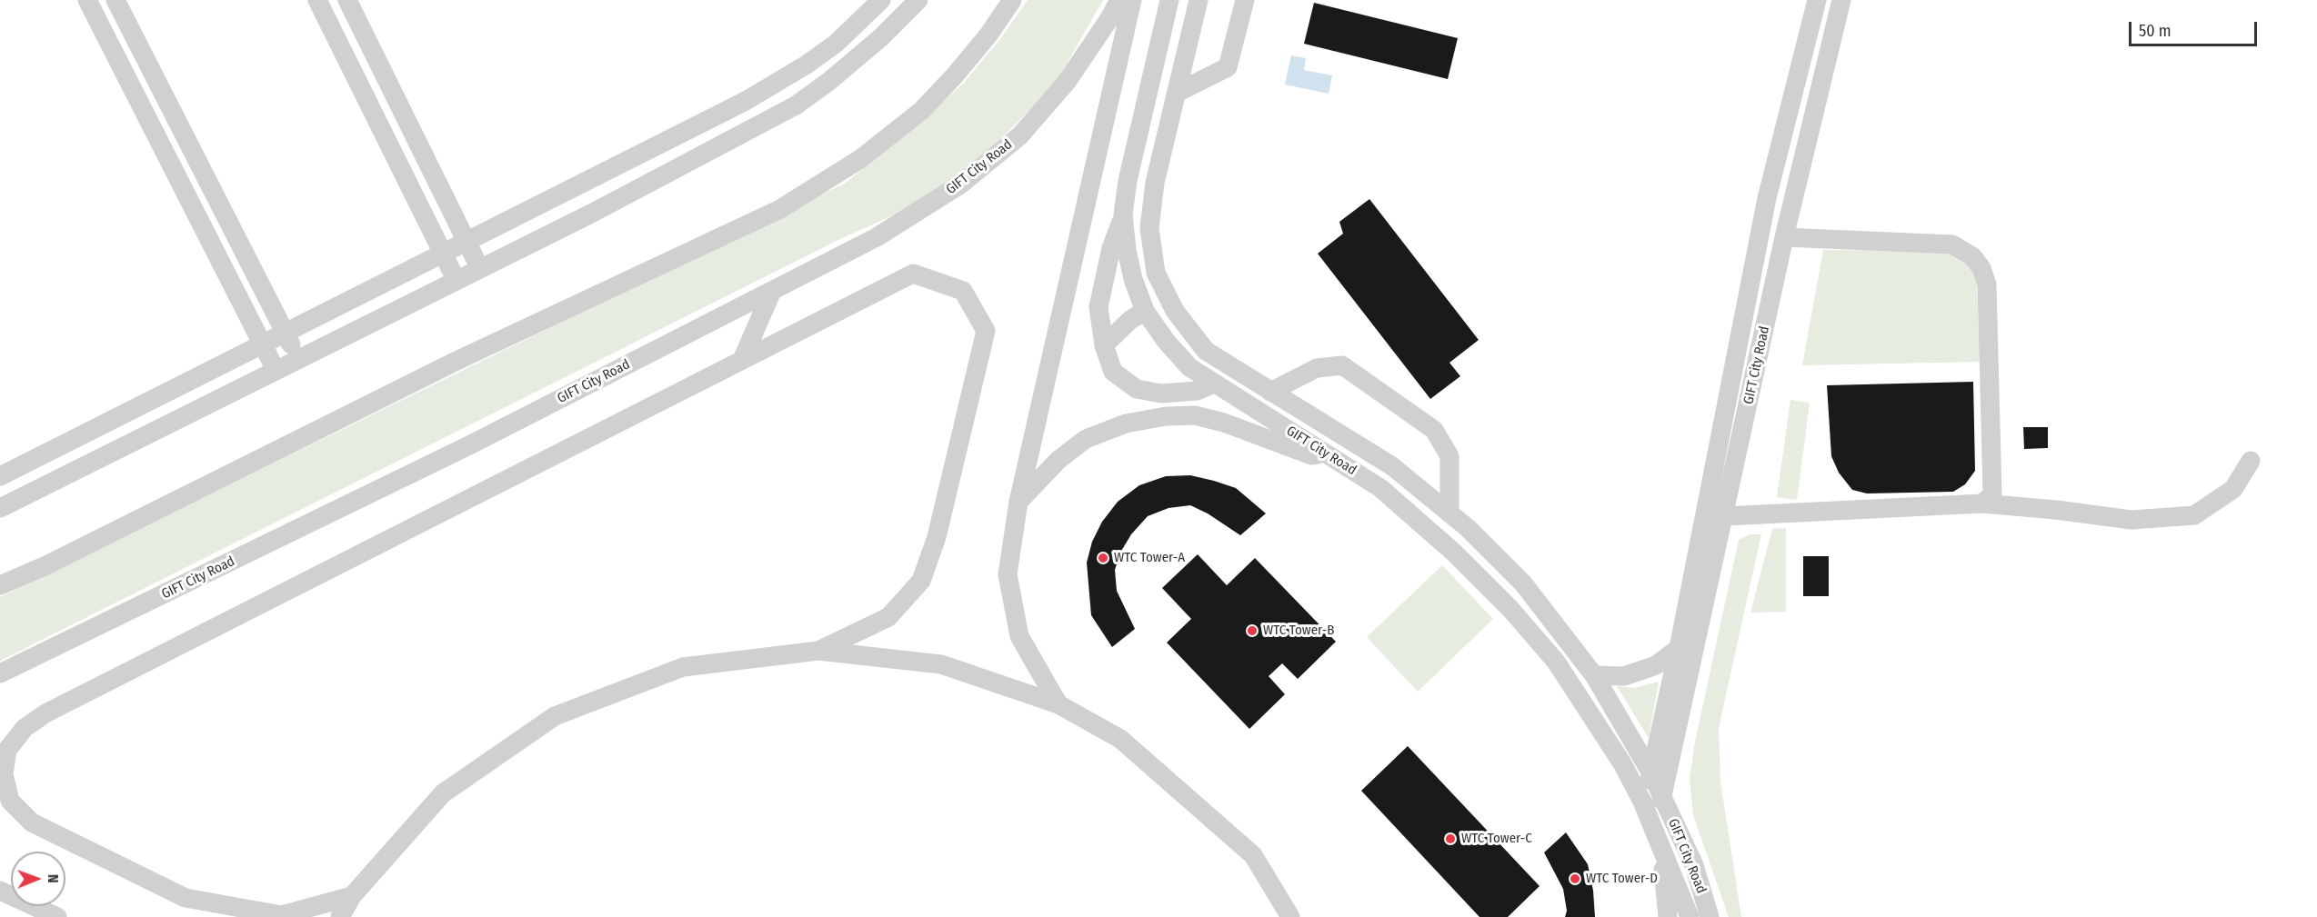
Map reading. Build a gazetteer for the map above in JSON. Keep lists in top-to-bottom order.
{
  "streets": {
    "street": ["GIFT City Road"]
  },
  "places": [
    "WTC Tower-A",
    "WTC Tower-B",
    "WTC Tower-C",
    "WTC Tower-D"
  ],
  "scale_bar": "50 m",
  "north": "right"
}
